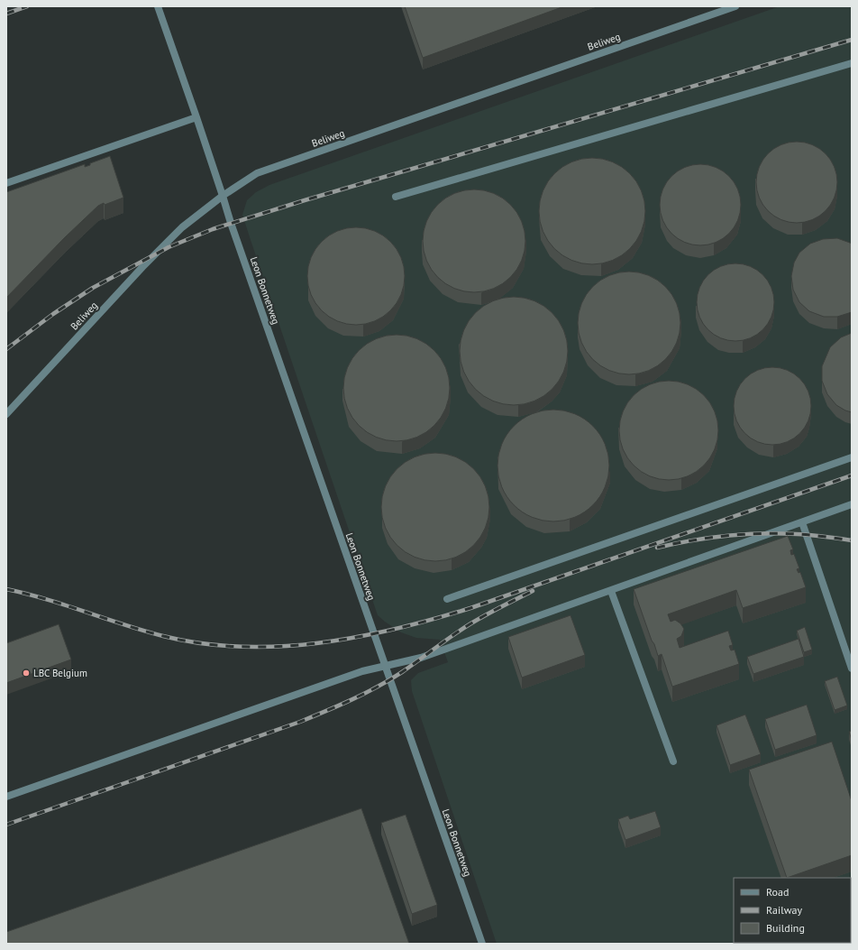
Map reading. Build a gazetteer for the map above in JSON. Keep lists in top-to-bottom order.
{
  "streets": {
    "street": ["Beliweg", "Leon Bonnetweg"]
  },
  "crossings": [
    ["Beliweg", "Leon Bonnetweg"]
  ],
  "places": ["LBC Belgium"],
  "legend": ["Road", "Railway", "Building"]
}
